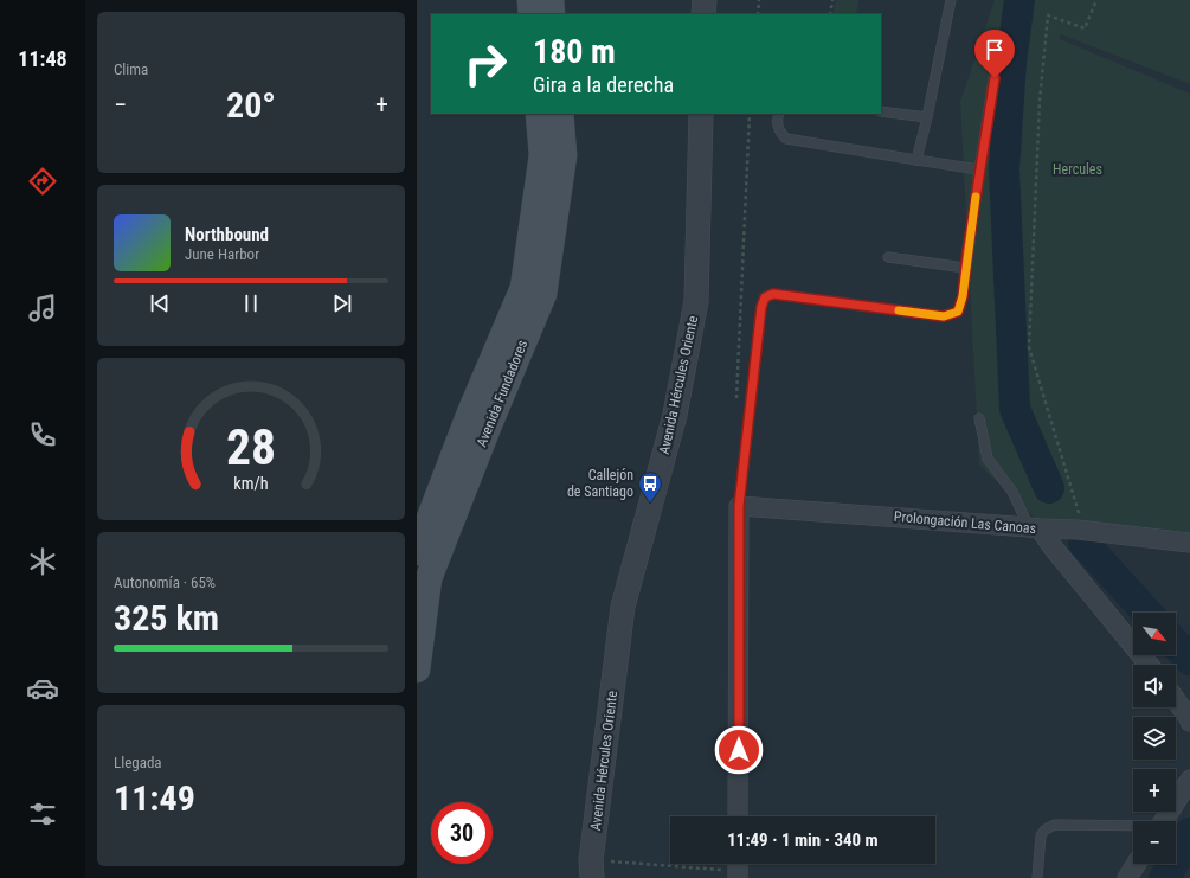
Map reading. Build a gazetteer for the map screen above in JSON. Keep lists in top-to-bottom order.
{
  "streets": {
    "main road": ["Avenida Fundadores"],
    "street": ["Avenida Hércules Oriente", "Prolongación Las Canoas"]
  },
  "parks": ["Hercules"],
  "places": {
    "bus stop": ["Callejón de Santiago"]
  },
  "north": "bottom right",
  "page": {
    "tabs": "11:48",
    "tile": [
      "Clima",
      ["Autonomía · 65%", "325 km"],
      ["Llegada", "11:49"]
    ],
    "turn": ["180 m", "Gira a la derecha"],
    "heat": ["−", "20°", "+"],
    "song": ["Northbound", "June Harbor"],
    "map_buttons": ["+", "−"],
    "limit": "30",
    "trip": "11:49 · 1 min · 340 m",
    "gauge": ["28", "km/h"]
  }
}
